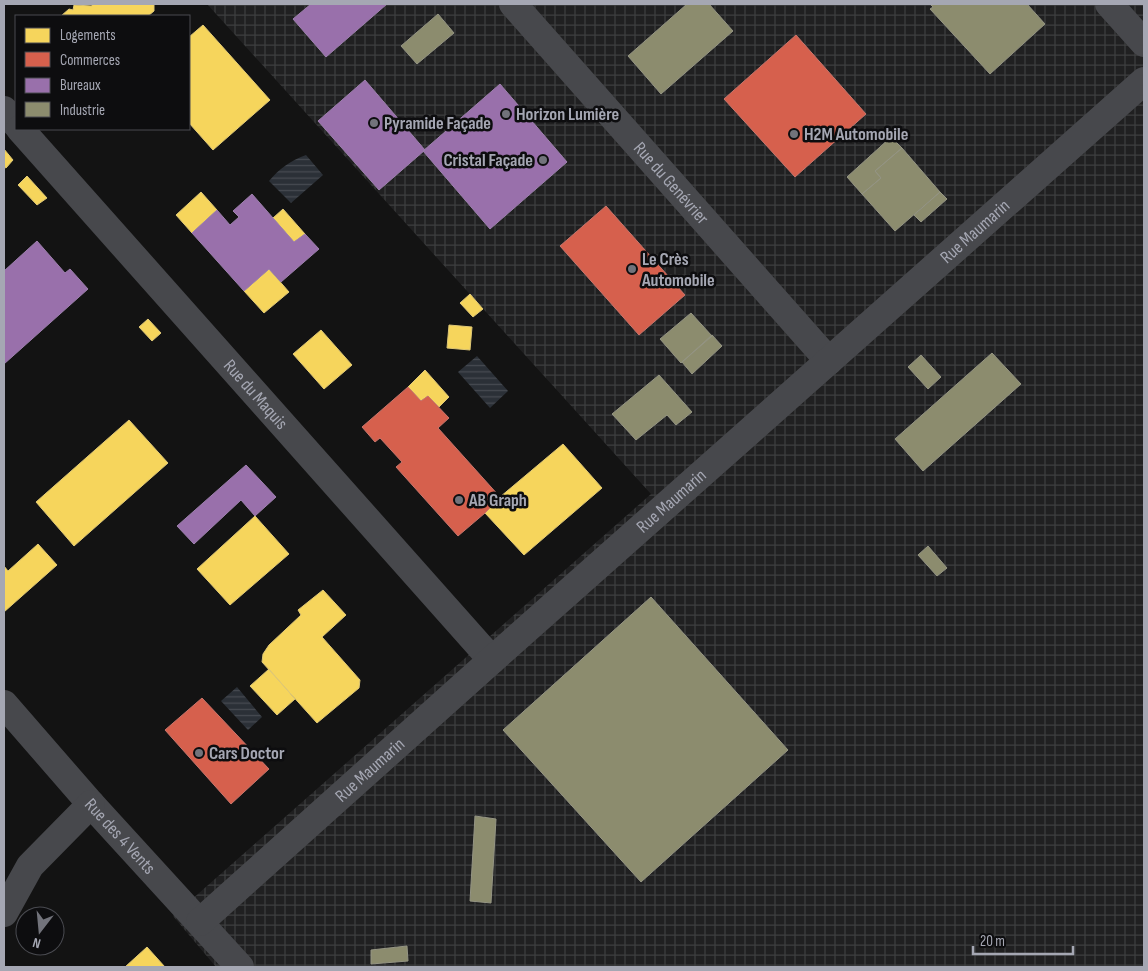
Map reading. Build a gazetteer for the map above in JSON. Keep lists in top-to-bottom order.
{
  "streets": {
    "street": [
      "Rue du Genévrier",
      "Rue Maumarin",
      "Rue du Maquis",
      "Rue des 4 Vents"
    ]
  },
  "crossings": [
    ["Rue du Genévrier", "Rue Maumarin"],
    ["Rue Maumarin", "Rue du Maquis"],
    ["Rue Maumarin", "Rue des 4 Vents"]
  ],
  "places": [
    "Horizon Lumière",
    "Pyramide Façade",
    "H2M Automobile",
    "Cristal Façade",
    "Le Crès Automobile",
    "AB Graph",
    "Cars Doctor"
  ],
  "legend": [
    "Logements",
    "Commerces",
    "Bureaux",
    "Industrie"
  ],
  "scale_bar": "20 m",
  "north": "bottom"
}
